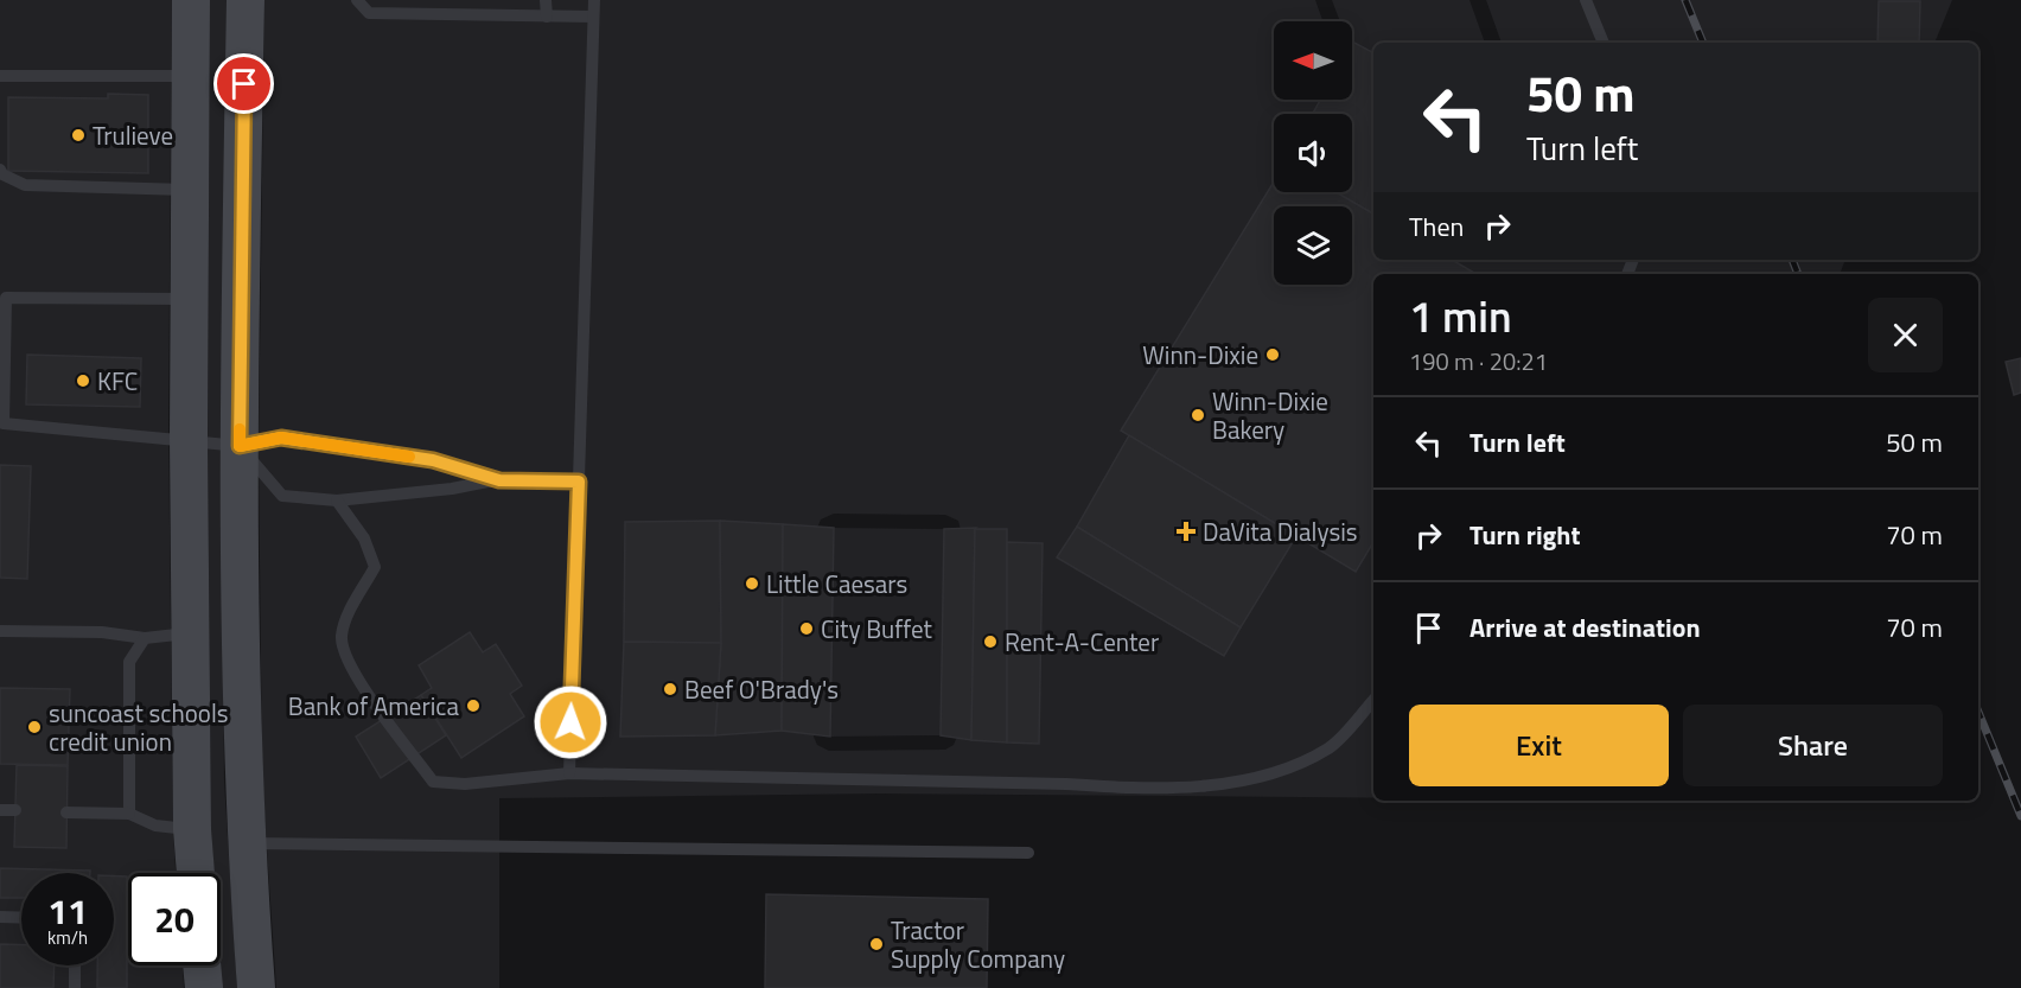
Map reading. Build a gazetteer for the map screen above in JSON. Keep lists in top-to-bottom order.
{
  "places": {
    "other": [
      "Trulieve",
      "Winn-Dixie",
      "KFC",
      "Winn-Dixie Bakery",
      "Little Caesars",
      "City Buffet",
      "Rent-A-Center",
      "Beef O'Brady's",
      "Bank of America",
      "suncoast schools credit union",
      "Tractor Supply Company"
    ],
    "health": ["DaVita Dialysis"]
  },
  "north": "left",
  "page": {
    "turn": ["50 m", "Turn left"],
    "then": "Then",
    "heading": ["1 min", "190 m · 20:21"],
    "list": [
      {
        "name": "Turn left",
        "value": "50 m"
      },
      {
        "name": "Turn right",
        "value": "70 m"
      },
      {
        "name": "Arrive at destination",
        "value": "70 m"
      }
    ],
    "buttons": ["Exit", "Share"],
    "speed": "11 km/h",
    "limit": "20"
  }
}
